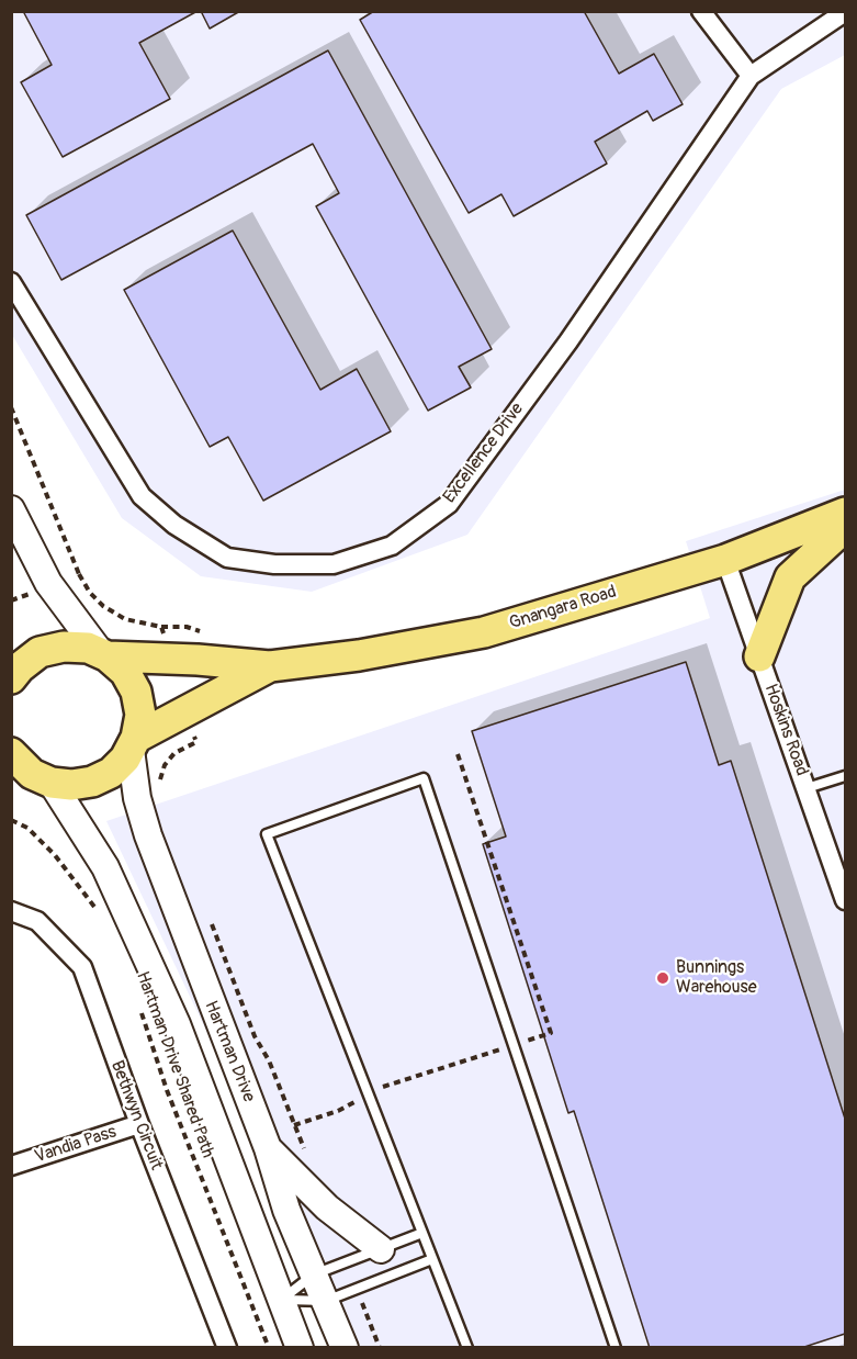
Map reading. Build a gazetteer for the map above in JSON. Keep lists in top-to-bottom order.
{
  "streets": {
    "main road": ["Gnangara Road", "Hartman Drive"],
    "street": [
      "Excellence Drive",
      "Hoskins Road",
      "Bethwyn Circuit",
      "Vandia Pass"
    ],
    "path": ["Hartman Drive Shared Path"]
  },
  "crossings": [
    ["Gnangara Road", "Hoskins Road"],
    ["Gnangara Road", "Hartman Drive"],
    ["Bethwyn Circuit", "Vandia Pass"]
  ],
  "places": ["Bunnings Warehouse"]
}
